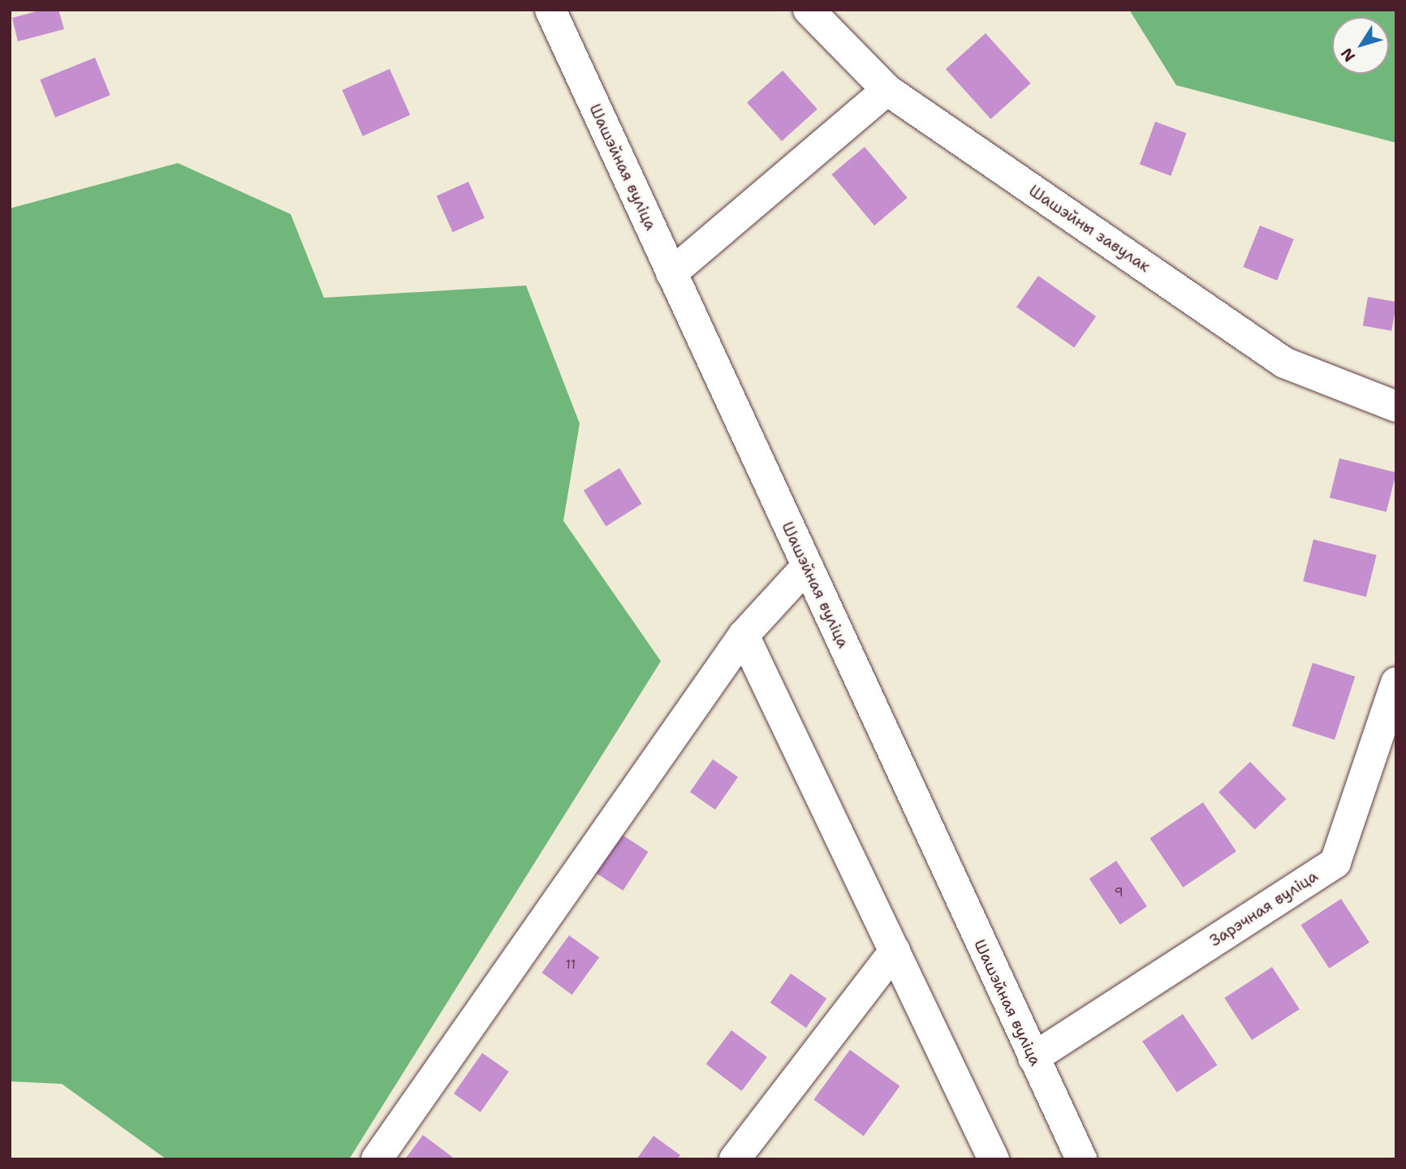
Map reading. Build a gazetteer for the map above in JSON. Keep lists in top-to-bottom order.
{
  "streets": {
    "main road": ["Шашэйная вуліца", "Шашэйны завулак", "Зарэчная вуліца"]
  },
  "crossings": [
    ["Шашэйная вуліца", "Зарэчная вуліца"]
  ],
  "house_numbers": ["9", "11"],
  "north": "bottom left"
}
